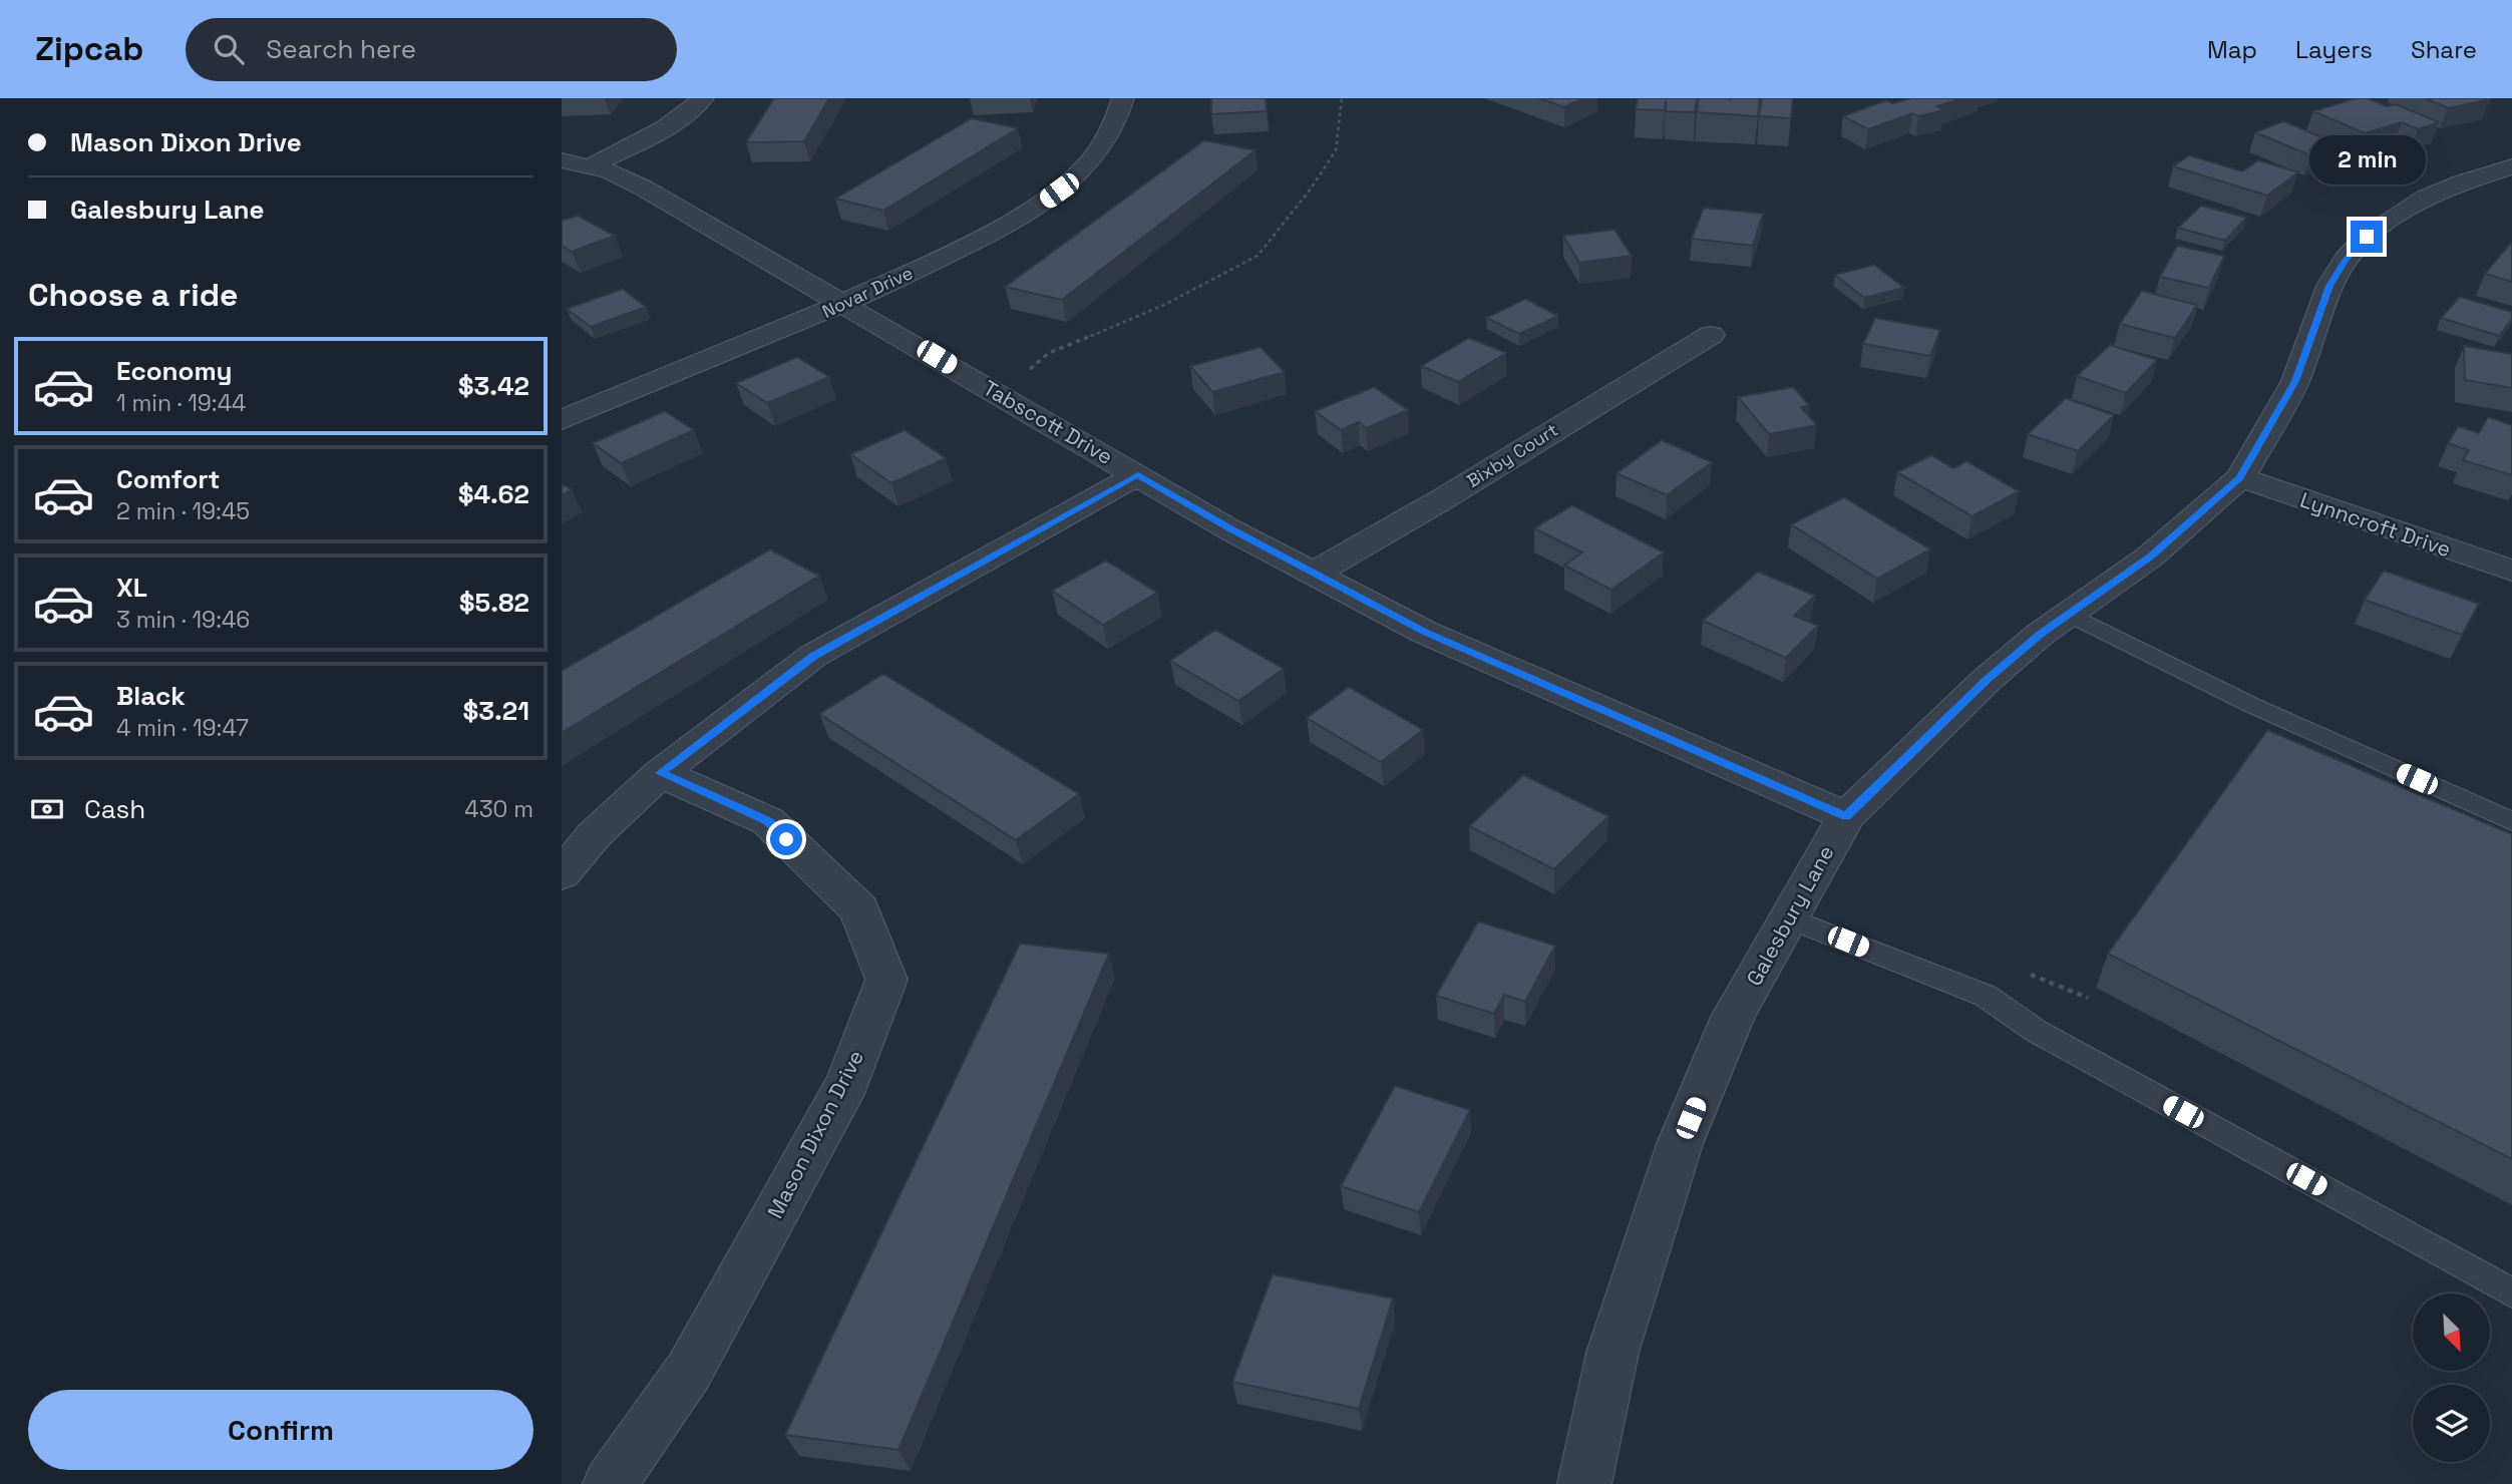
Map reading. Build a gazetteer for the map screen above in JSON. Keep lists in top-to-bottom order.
{
  "streets": {
    "street": [
      "Novar Drive",
      "Tabscott Drive",
      "Bixby Court",
      "Lynncroft Drive",
      "Galesbury Lane",
      "Mason Dixon Drive"
    ]
  },
  "crossings": [
    ["Novar Drive", "Tabscott Drive"],
    ["Tabscott Drive", "Bixby Court"],
    ["Tabscott Drive", "Galesbury Lane"],
    ["Lynncroft Drive", "Galesbury Lane"]
  ],
  "north": "bottom right",
  "page": {
    "header": "Zipcab",
    "search": "Search here",
    "nav": ["Map", "Layers", "Share"],
    "banner": ["Mason Dixon Drive", "Galesbury Lane"],
    "bubble": "2 min",
    "heading": "Choose a ride",
    "list": [
      {
        "name": "Economy",
        "note": "1 min · 19:44",
        "value": "$3.42"
      },
      {
        "name": "Comfort",
        "note": "2 min · 19:45",
        "value": "$4.62"
      },
      {
        "name": "XL",
        "note": "3 min · 19:46",
        "value": "$5.82"
      },
      {
        "name": "Black",
        "note": "4 min · 19:47",
        "value": "$3.21"
      }
    ],
    "pay": ["Cash", "430 m"],
    "buttons": "Confirm"
  }
}
